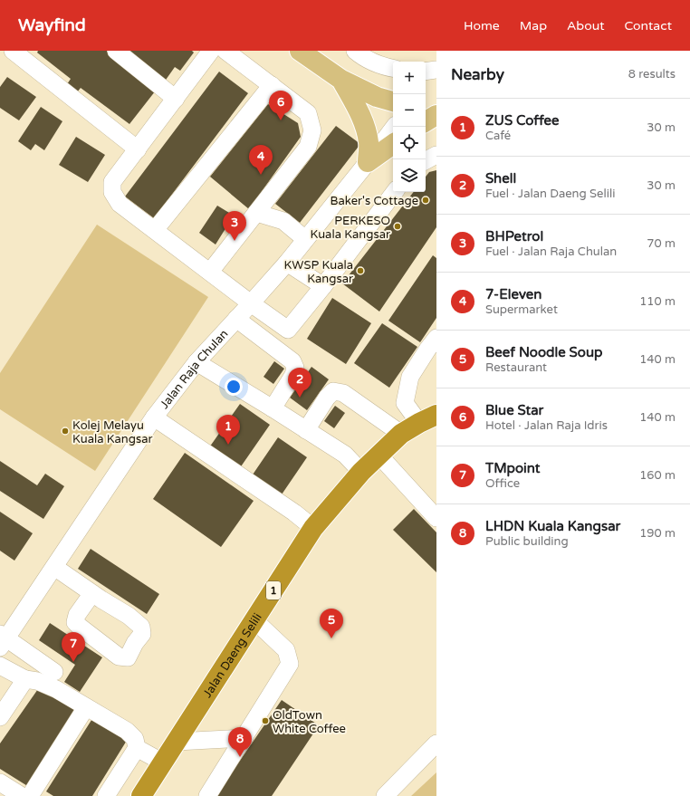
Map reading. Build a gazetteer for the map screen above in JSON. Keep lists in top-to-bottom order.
{
  "streets": {
    "highway": ["1", "Jalan Daeng Selili"],
    "street": ["Jalan Raja Chulan"]
  },
  "places": [
    "Baker's Cottage",
    "PERKESO Kuala Kangsar",
    "KWSP Kuala Kangsar",
    "Kolej Melayu Kuala Kangsar",
    "OldTown White Coffee"
  ],
  "page": {
    "header": "Wayfind",
    "nav": [
      "Home",
      "Map",
      "About",
      "Contact"
    ],
    "heading": ["Nearby", "8 results"],
    "map_buttons": ["+", "−"],
    "pins": [
      "6",
      "4",
      "3",
      "2",
      "1",
      "5",
      "7",
      "8"
    ],
    "list": [
      {
        "mark": "1",
        "name": "ZUS Coffee",
        "note": "Café",
        "value": "30 m"
      },
      {
        "mark": "2",
        "name": "Shell",
        "note": "Fuel · Jalan Daeng Selili",
        "value": "30 m"
      },
      {
        "mark": "3",
        "name": "BHPetrol",
        "note": "Fuel · Jalan Raja Chulan",
        "value": "70 m"
      },
      {
        "mark": "4",
        "name": "7-Eleven",
        "note": "Supermarket",
        "value": "110 m"
      },
      {
        "mark": "5",
        "name": "Beef Noodle Soup",
        "note": "Restaurant",
        "value": "140 m"
      },
      {
        "mark": "6",
        "name": "Blue Star",
        "note": "Hotel · Jalan Raja Idris",
        "value": "140 m"
      },
      {
        "mark": "7",
        "name": "TMpoint",
        "note": "Office",
        "value": "160 m"
      },
      {
        "mark": "8",
        "name": "LHDN Kuala Kangsar",
        "note": "Public building",
        "value": "190 m"
      }
    ]
  }
}
